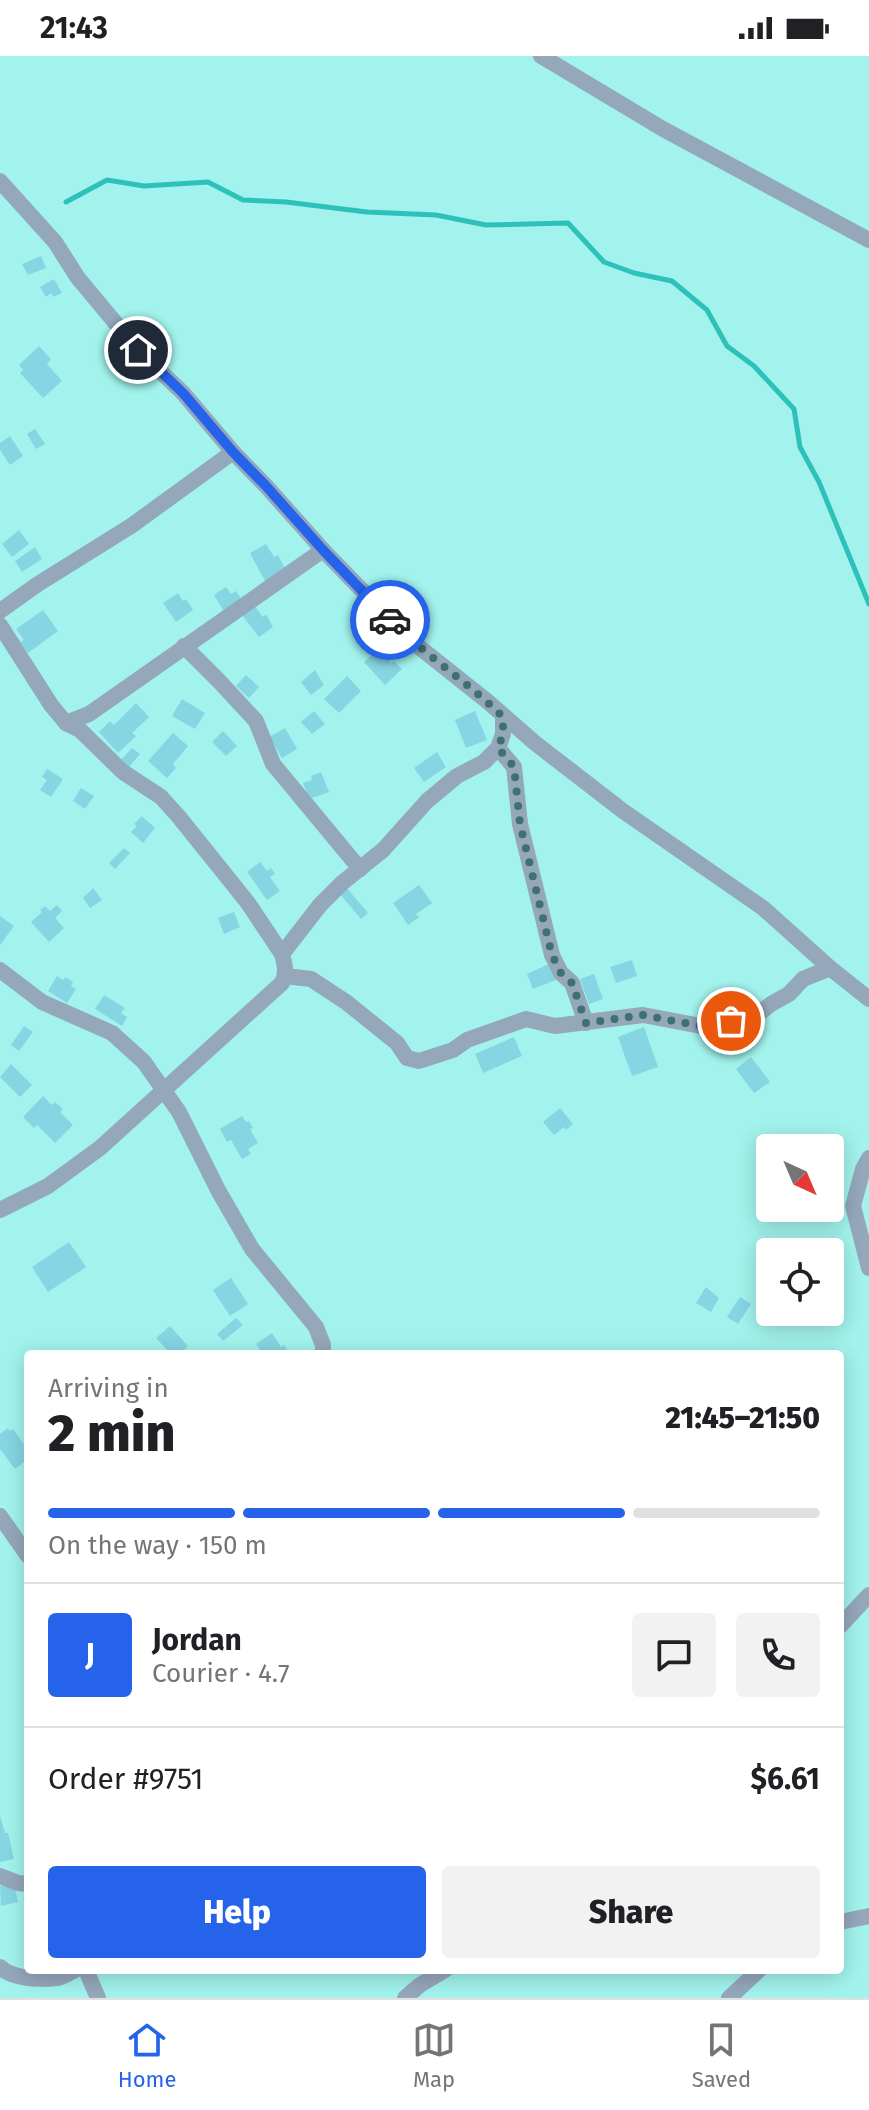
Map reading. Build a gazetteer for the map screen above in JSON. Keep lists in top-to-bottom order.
{
  "north": "bottom right",
  "page": {
    "status": "21:43",
    "heading": ["2 min", "Arriving in", "21:45–21:50"],
    "panel": [
      "Jordan",
      "Courier · 4.7",
      "Order #9751",
      "$6.61"
    ],
    "bar": "On the way · 150 m",
    "round": "J",
    "buttons": ["Help", "Share"],
    "tabs": ["Home", "Map", "Saved"]
  }
}
